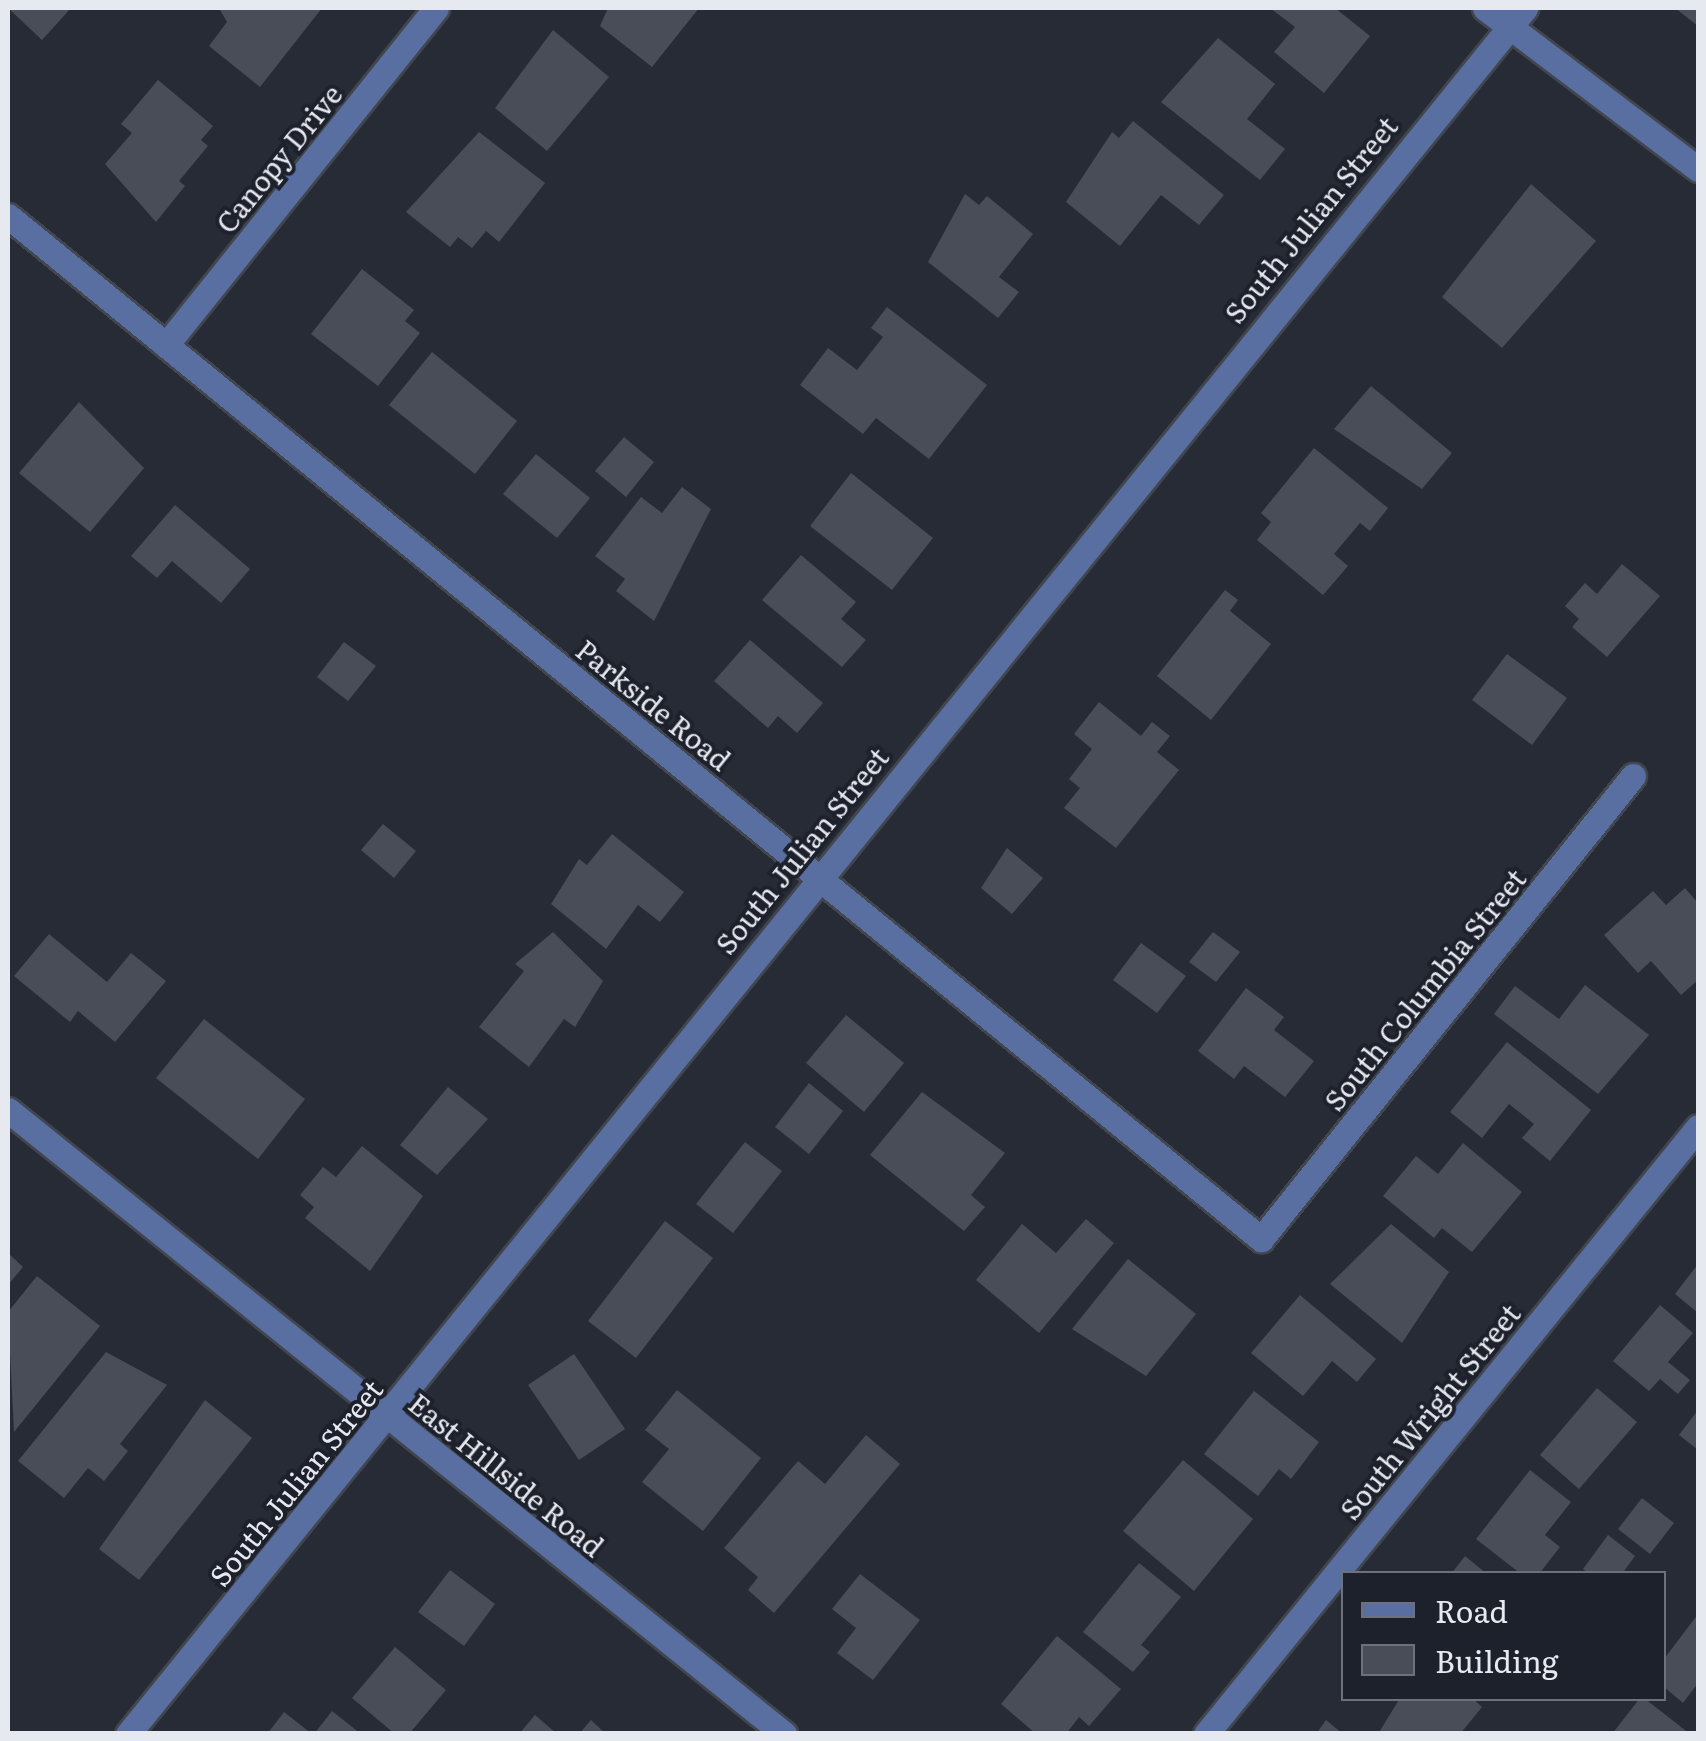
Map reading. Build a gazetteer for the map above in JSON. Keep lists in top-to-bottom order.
{
  "streets": {
    "street": [
      "Canopy Drive",
      "South Julian Street",
      "Parkside Road",
      "South Columbia Street",
      "South Wright Street",
      "East Hillside Road"
    ]
  },
  "crossings": [
    ["Canopy Drive", "Parkside Road"],
    ["South Julian Street", "Parkside Road"],
    ["South Julian Street", "East Hillside Road"],
    ["Parkside Road", "South Columbia Street"]
  ],
  "legend": ["Road", "Building"]
}
